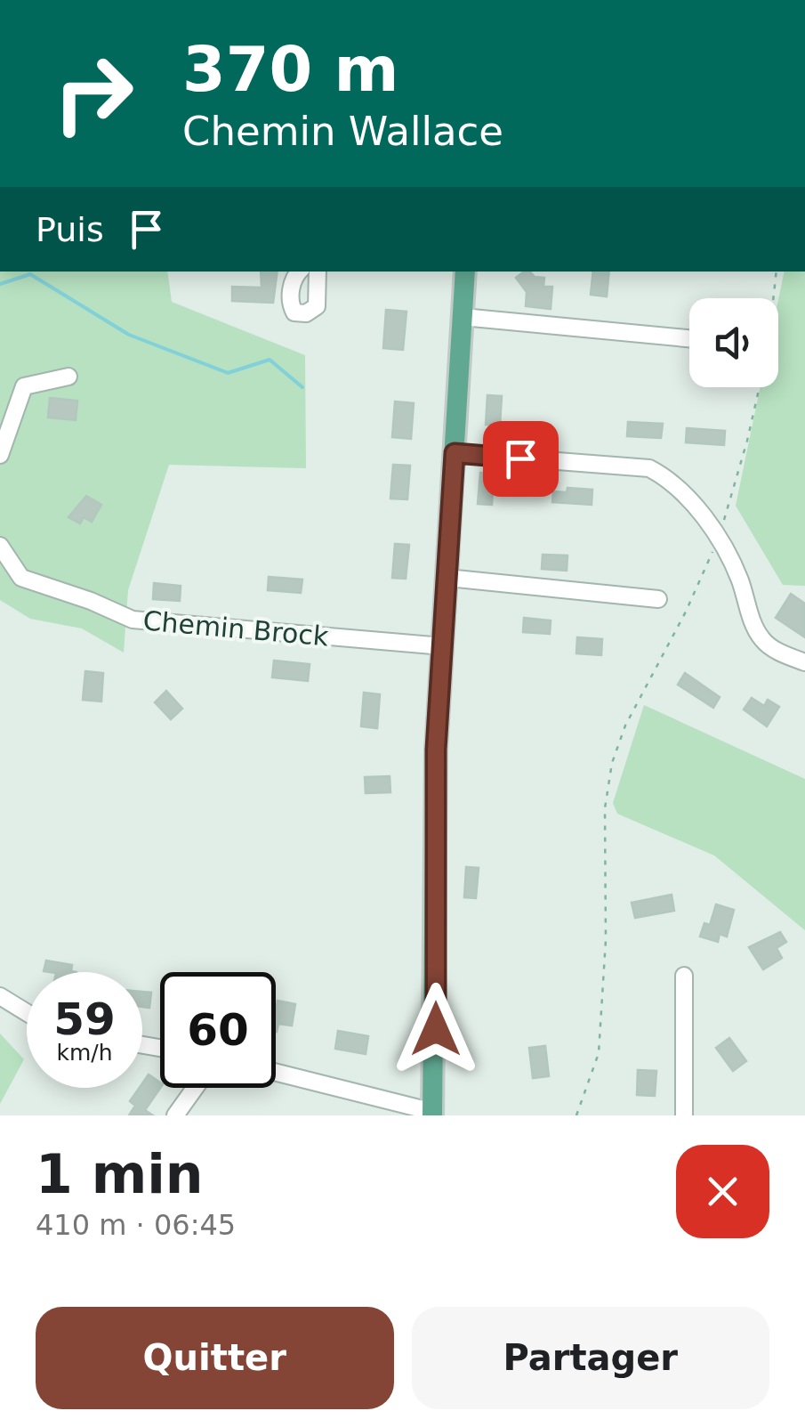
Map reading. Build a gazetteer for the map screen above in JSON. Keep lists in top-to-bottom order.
{
  "streets": {
    "street": ["Chemin Brock"]
  },
  "page": {
    "turn": ["370 m", "Chemin Wallace"],
    "then": "Puis",
    "speed": "59 km/h",
    "limit": "60",
    "heading": ["1 min", "410 m · 06:45"],
    "buttons": ["Quitter", "Partager"]
  }
}
